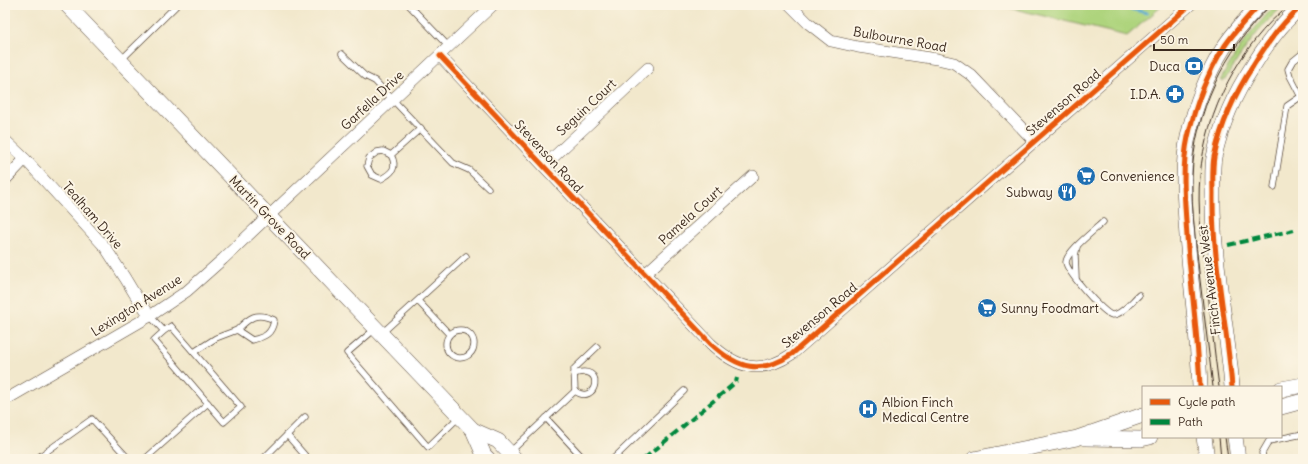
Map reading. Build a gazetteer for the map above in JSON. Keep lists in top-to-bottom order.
{
  "streets": {
    "main road": ["Martin Grove Road", "Finch Avenue West"],
    "street": [
      "Bulbourne Road",
      "Garfella Drive",
      "Stevenson Road",
      "Seguin Court",
      "Tealham Drive",
      "Pamela Court",
      "Lexington Avenue"
    ]
  },
  "crossings": [
    ["Bulbourne Road", "Stevenson Road"],
    ["Garfella Drive", "Stevenson Road"],
    ["Garfella Drive", "Martin Grove Road"],
    ["Garfella Drive", "Lexington Avenue"],
    ["Stevenson Road", "Seguin Court"],
    ["Stevenson Road", "Pamela Court"],
    ["Tealham Drive", "Lexington Avenue"],
    ["Martin Grove Road", "Lexington Avenue"]
  ],
  "places": {
    "bank": ["Duca"],
    "pharmacy": ["I.D.A."],
    "supermarket": ["Convenience", "Sunny Foodmart"],
    "restaurant": ["Subway"],
    "hospital": ["Albion Finch Medical Centre"]
  },
  "legend": ["Cycle path", "Path"],
  "scale_bar": "50 m"
}
